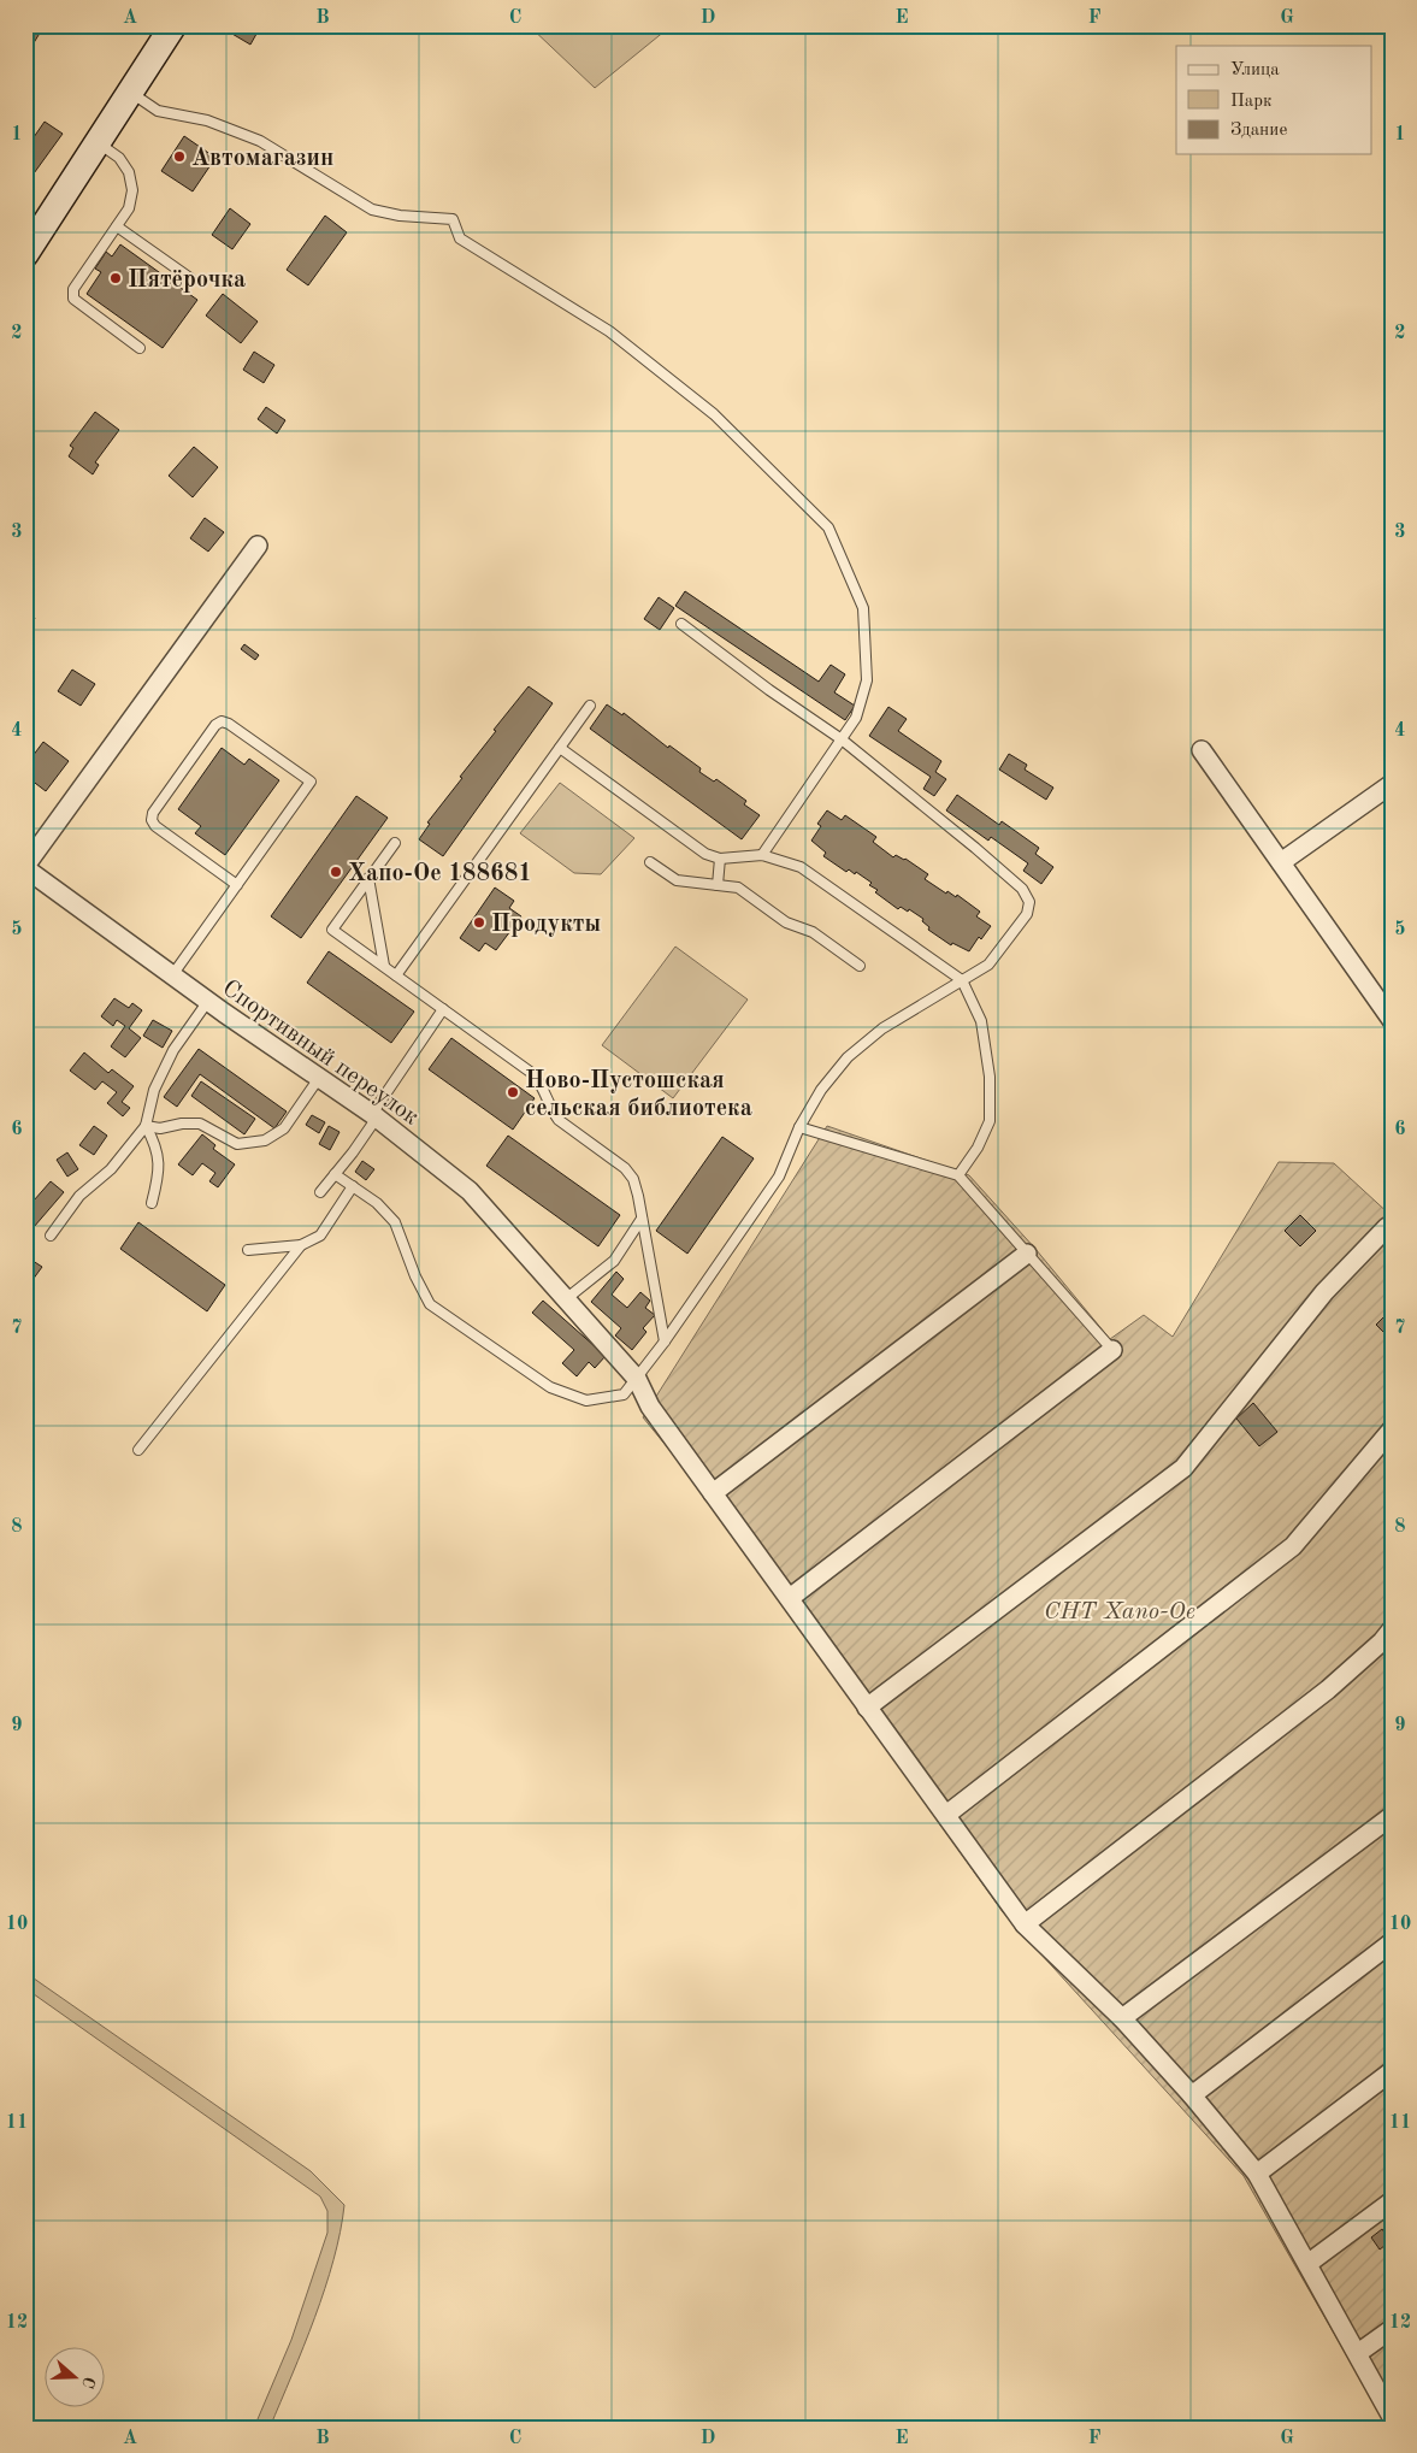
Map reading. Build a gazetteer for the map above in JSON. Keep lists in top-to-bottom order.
{
  "streets": {
    "street": ["Спортивный переулок"]
  },
  "parks": ["СНТ Хапо-Ое"],
  "places": [
    "Автомагазин",
    "Пятёрочка",
    "Хапо-Ое 188681",
    "Продукты",
    "Ново-Пустошская сельская библиотека"
  ],
  "legend": ["Улица", "Парк", "Здание"],
  "north": "right",
  "grid": {
    "columns": [
      "A",
      "B",
      "C",
      "D",
      "E",
      "F",
      "G"
    ],
    "rows": [
      "1",
      "2",
      "3",
      "4",
      "5",
      "6",
      "7",
      "8",
      "9",
      "10",
      "11",
      "12"
    ]
  }
}
